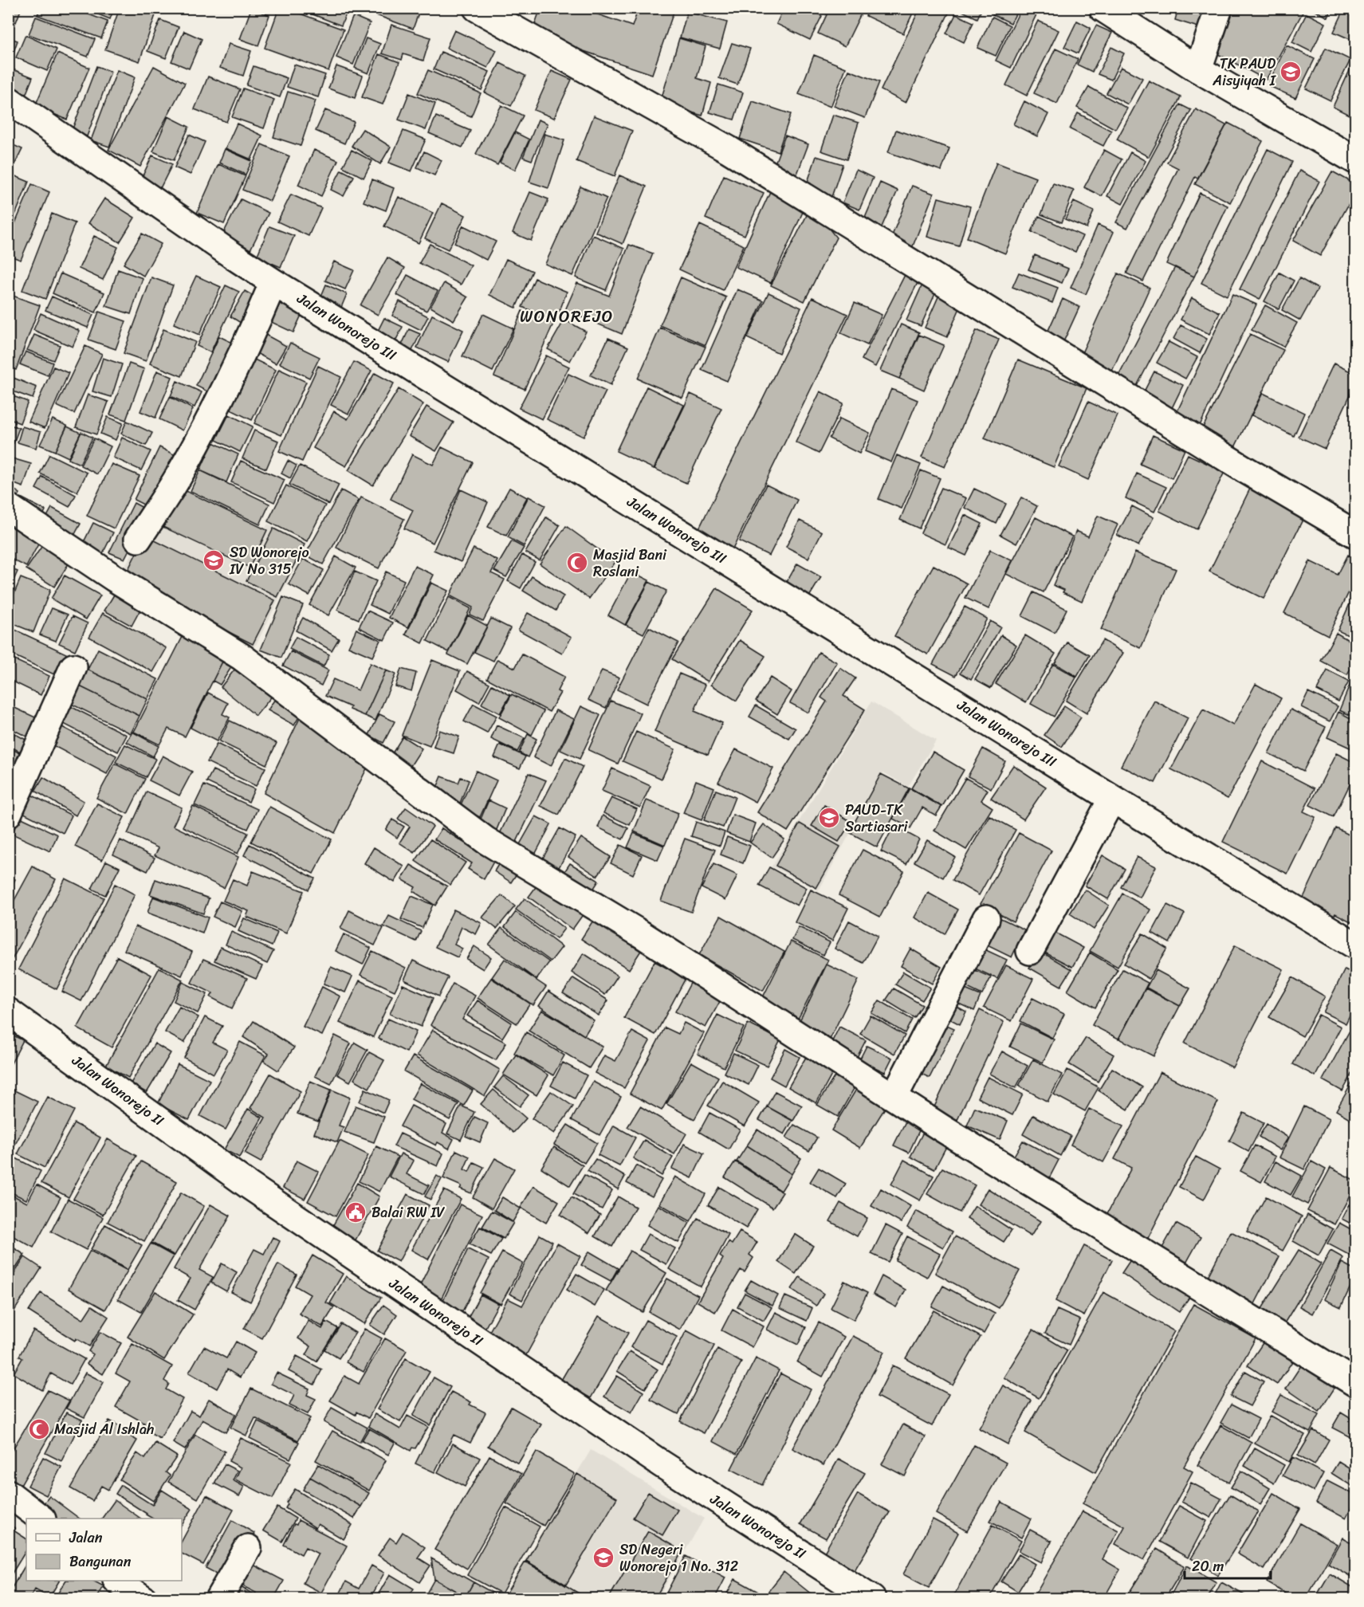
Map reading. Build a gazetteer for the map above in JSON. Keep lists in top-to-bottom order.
{
  "streets": {
    "street": ["Jalan Wonorejo III", "Jalan Wonorejo II"]
  },
  "districts": ["WONOREJO"],
  "places": {
    "school or university": [
      "TK PAUD Aisyiyah I",
      "SD Wonorejo IV No 315",
      "PAUD-TK Sartiasari",
      "SD Negeri Wonorejo 1 No. 312"
    ],
    "mosque": ["Masjid Bani Roslani", "Masjid Al Ishlah"],
    "public building": ["Balai RW IV"]
  },
  "legend": ["Jalan", "Bangunan"],
  "scale_bar": "20 m"
}
